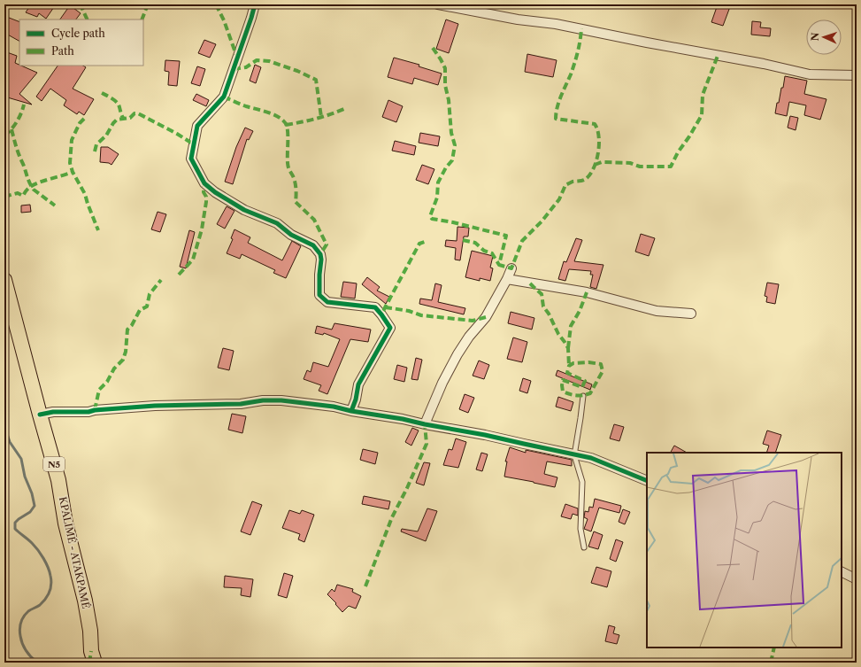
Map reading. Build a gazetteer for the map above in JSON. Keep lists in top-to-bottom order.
{
  "streets": {
    "main road": ["N5", "KPALIMÉ - ATAKPAMÉ"]
  },
  "legend": ["Cycle path", "Path"],
  "north": "left"
}
